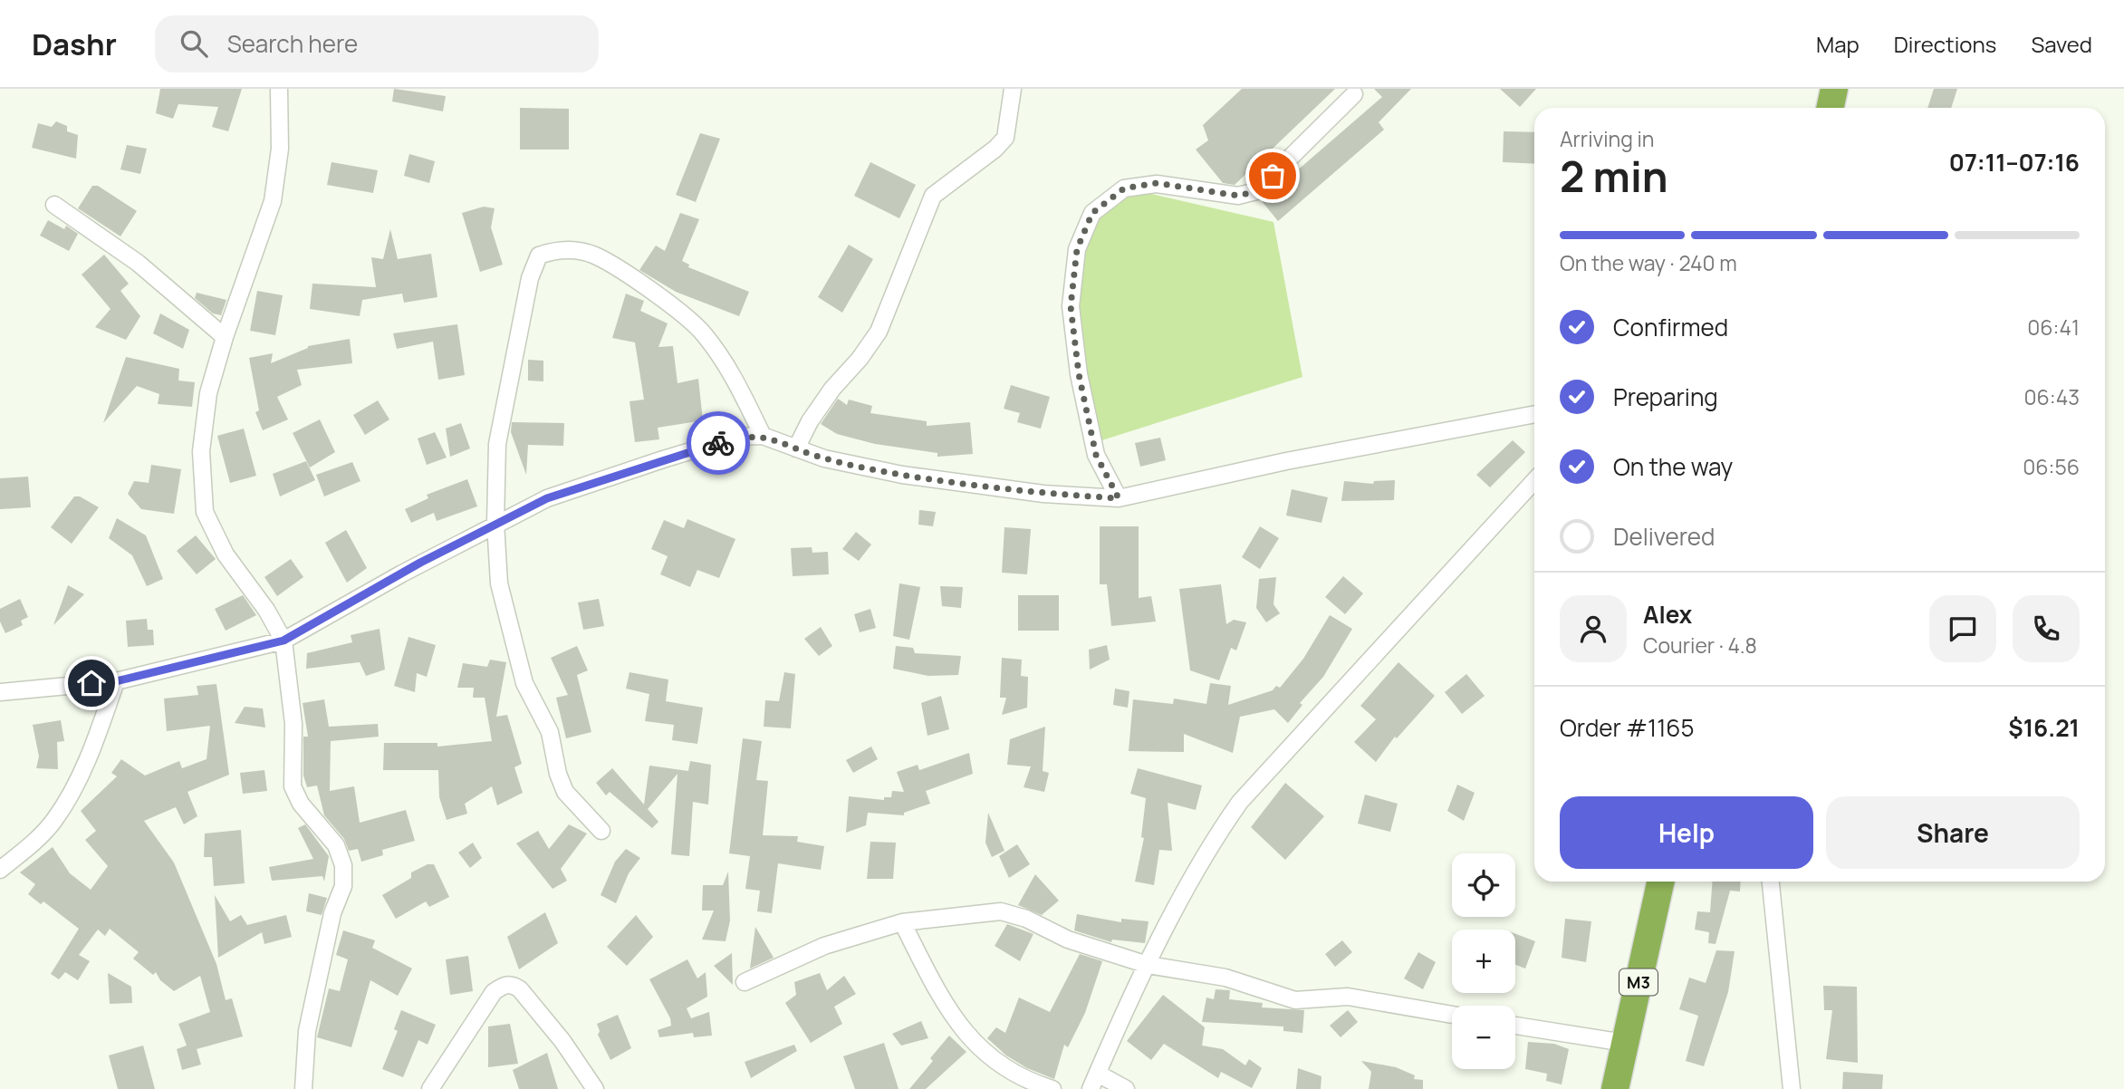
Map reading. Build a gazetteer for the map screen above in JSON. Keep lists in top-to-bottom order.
{
  "streets": {
    "highway": ["M3"]
  },
  "page": {
    "header": "Dashr",
    "search": "Search here",
    "nav": ["Map", "Directions", "Saved"],
    "heading": ["2 min", "Arriving in", "07:11–07:16"],
    "panel": [
      "Alex",
      "Courier · 4.8",
      "Order #1165",
      "$16.21"
    ],
    "bar": "On the way · 240 m",
    "list": [
      ["Confirmed", "06:41"],
      ["Preparing", "06:43"],
      ["On the way", "06:56"],
      "Delivered"
    ],
    "buttons": ["Help", "Share"],
    "map_buttons": ["+", "−"]
  }
}
